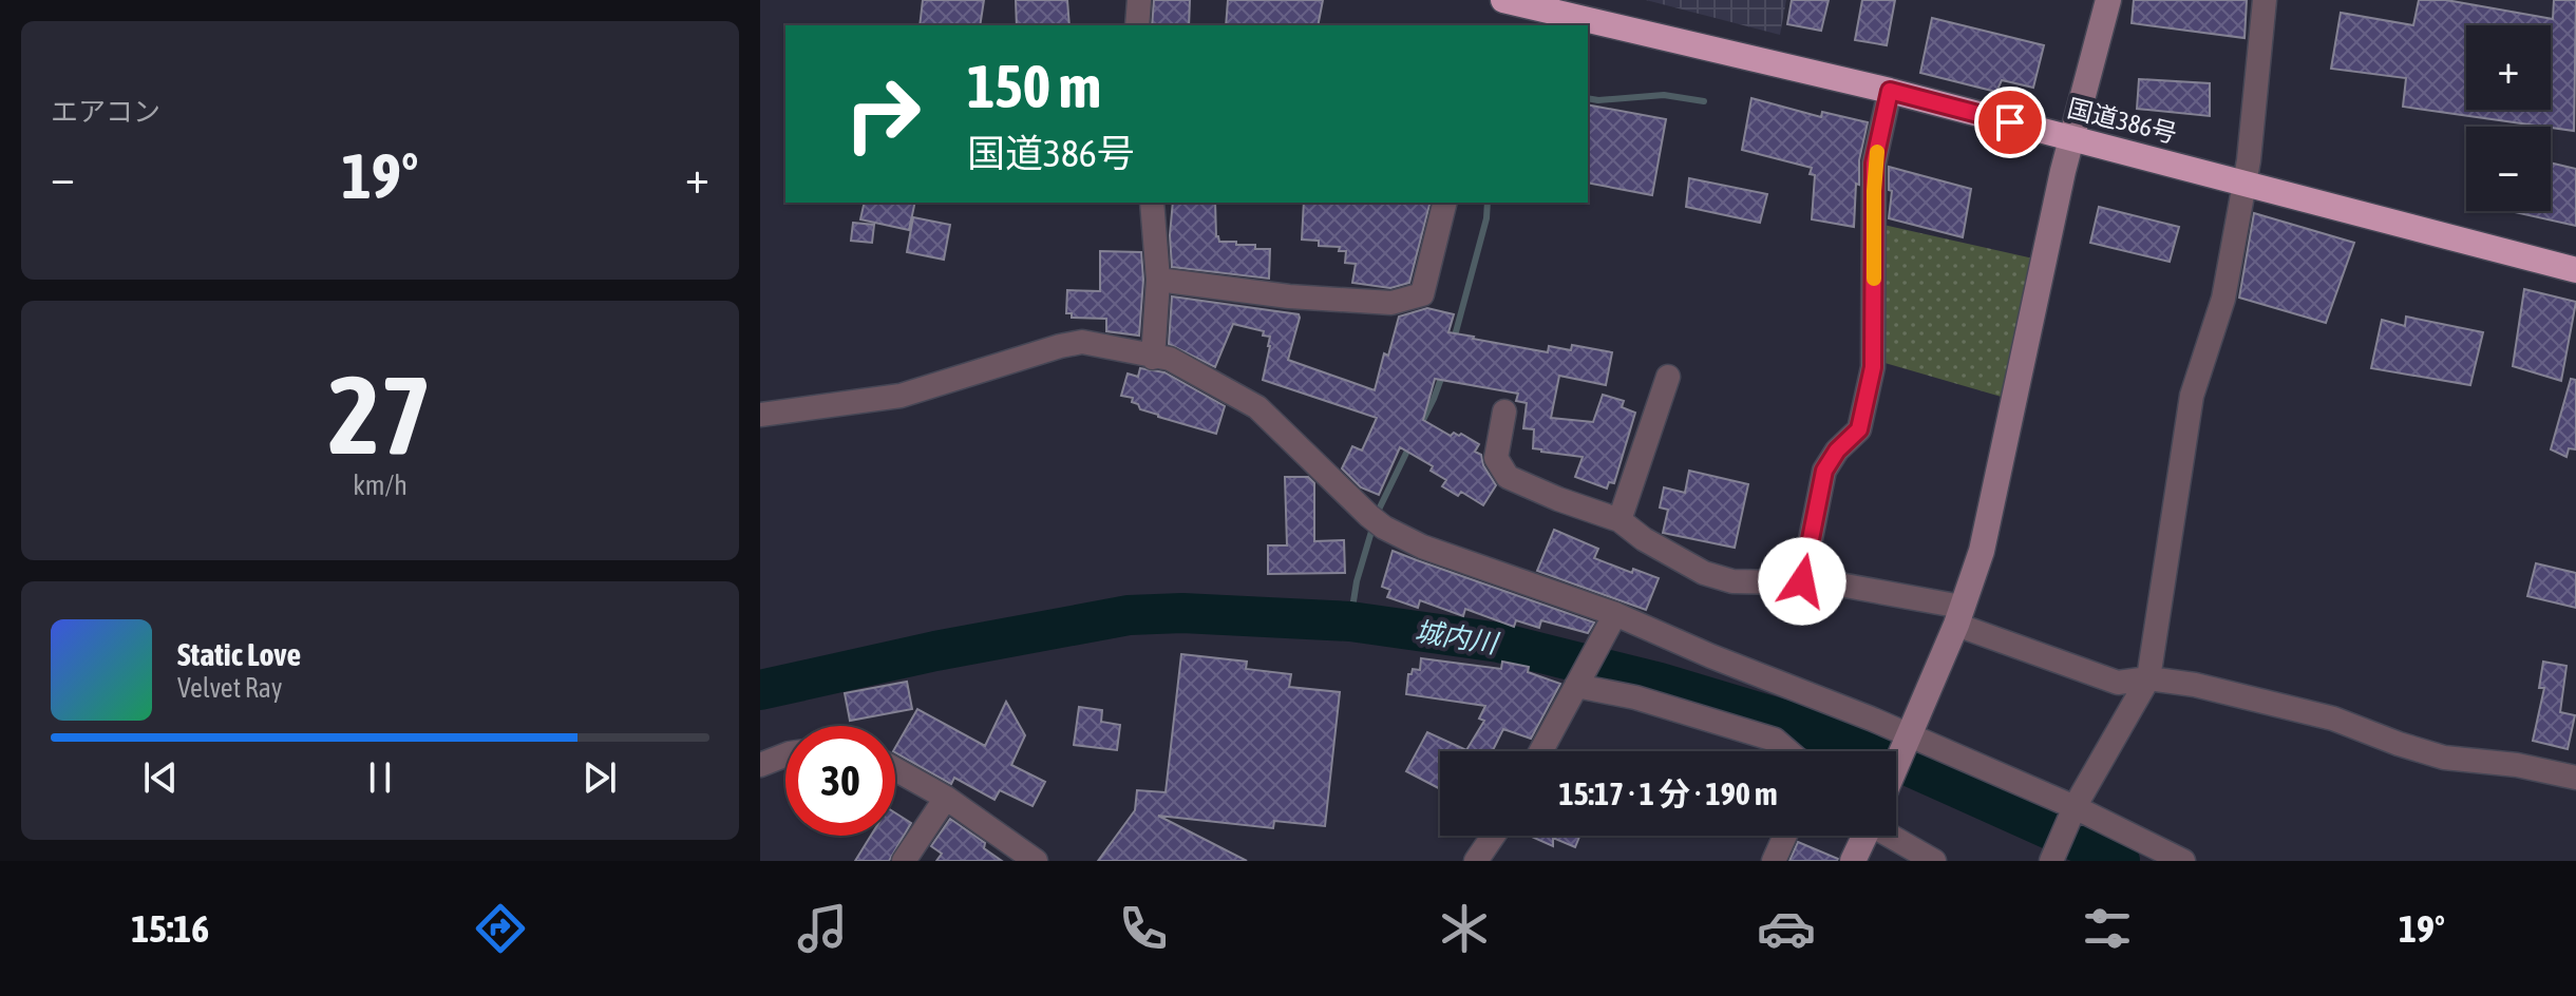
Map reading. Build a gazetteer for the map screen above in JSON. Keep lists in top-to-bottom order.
{
  "streets": {
    "highway": ["国道386号"]
  },
  "water": ["城内川"],
  "page": {
    "tile": [
      "エアコン",
      ["27", "km/h"]
    ],
    "map_buttons": ["+", "−"],
    "turn": ["150 m", "国道386号"],
    "heat": ["−", "19°", "+"],
    "song": ["Static Love", "Velvet Ray"],
    "limit": "30",
    "trip": "15:17 · 1 分 · 190 m",
    "tabs": ["15:16", "19°"]
  }
}
